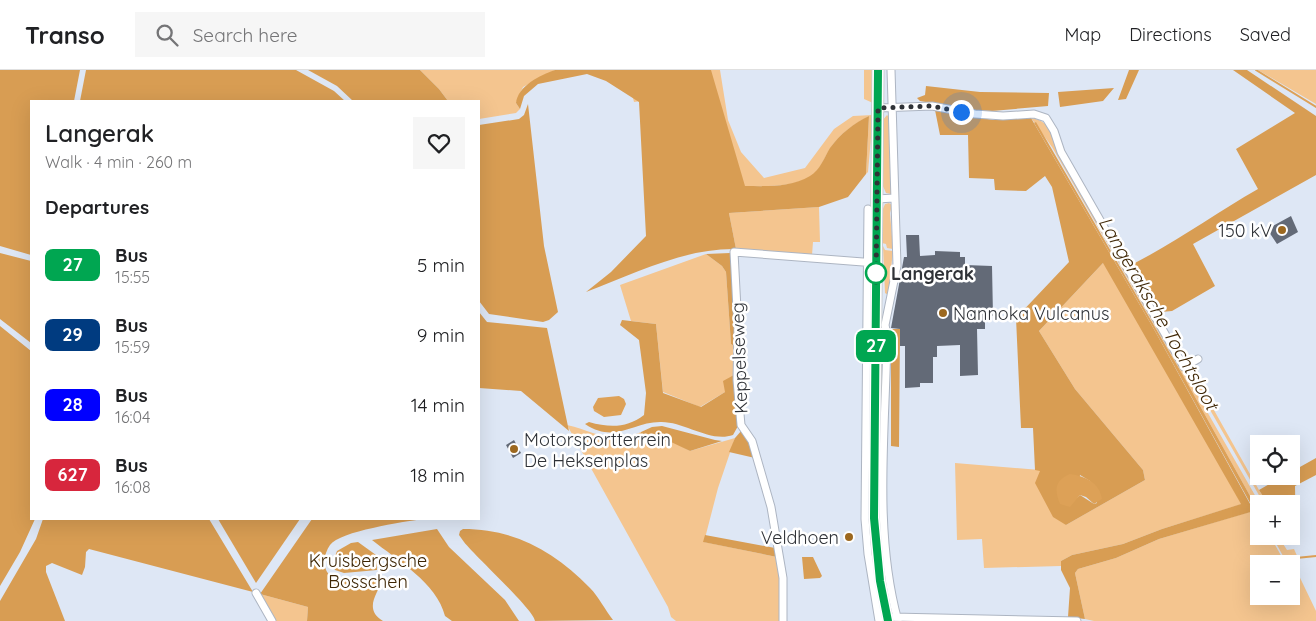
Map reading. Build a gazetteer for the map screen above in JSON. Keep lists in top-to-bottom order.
{
  "streets": {
    "street": ["Keppelseweg"]
  },
  "water": ["Langeraksche Tochtsloot"],
  "parks": ["Kruisbergsche Bosschen"],
  "places": [
    "150 kV",
    "Langerak",
    "Nannoka Vulcanus",
    "Motorsportterrein De Heksenplas",
    "Veldhoen"
  ],
  "lines": ["bus line 27"],
  "page": {
    "header": "Transo",
    "search": "Search here",
    "nav": ["Map", "Directions", "Saved"],
    "on_map": "27",
    "heading": [
      ["Langerak", "Walk · 4 min · 260 m"],
      "Departures"
    ],
    "list": [
      {
        "mark": "27",
        "name": "Bus",
        "note": "15:55",
        "value": "5 min"
      },
      {
        "mark": "29",
        "name": "Bus",
        "note": "15:59",
        "value": "9 min"
      },
      {
        "mark": "28",
        "name": "Bus",
        "note": "16:04",
        "value": "14 min"
      },
      {
        "mark": "627",
        "name": "Bus",
        "note": "16:08",
        "value": "18 min"
      }
    ],
    "map_buttons": ["+", "−"]
  }
}
